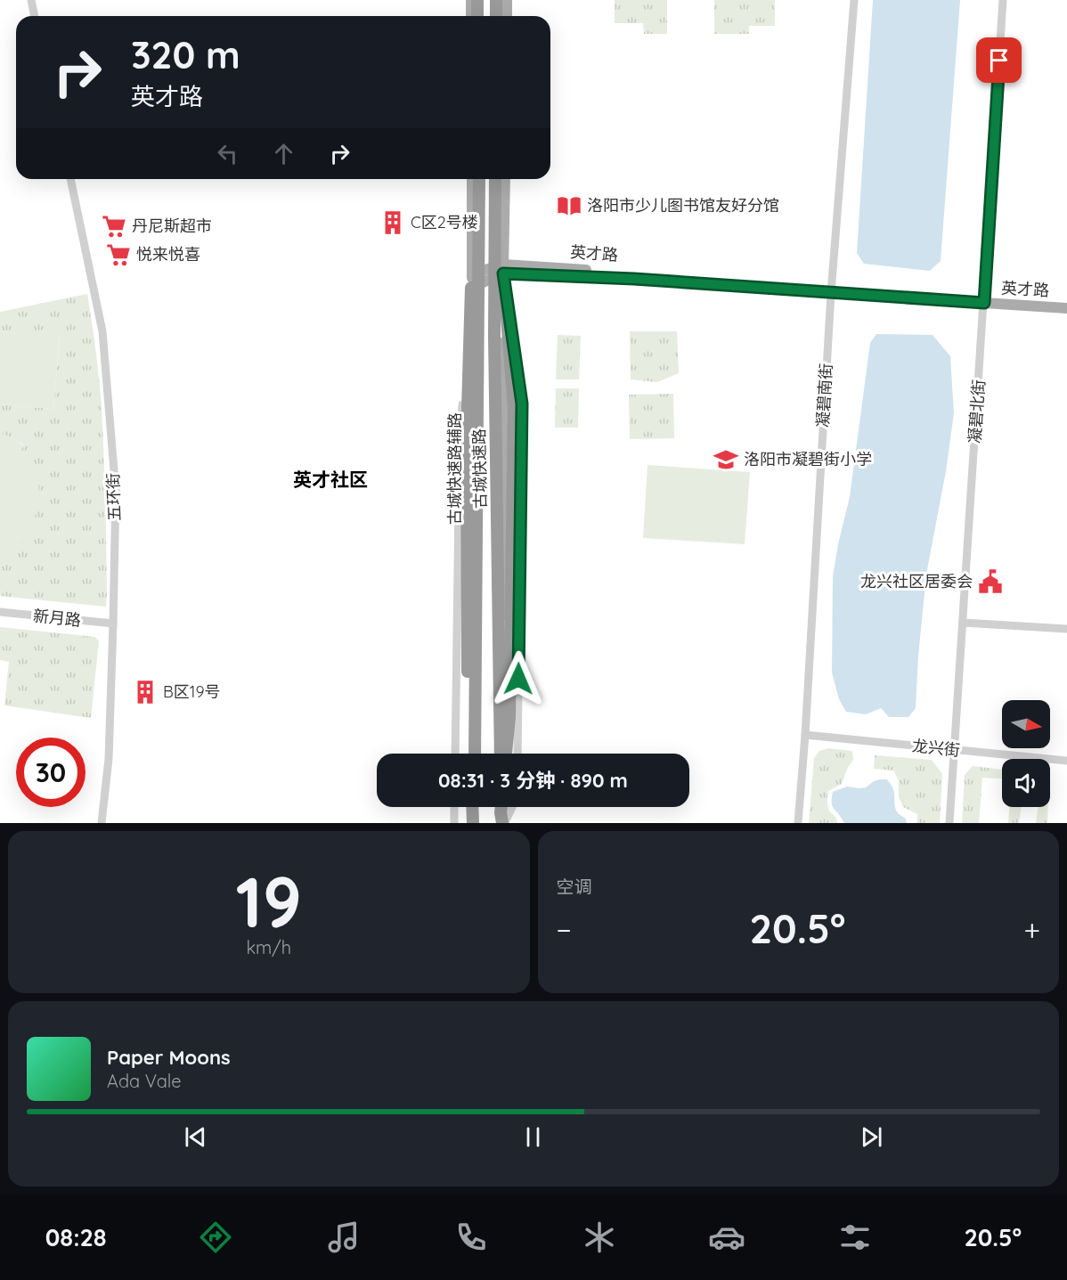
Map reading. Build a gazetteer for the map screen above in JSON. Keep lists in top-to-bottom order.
{
  "streets": {
    "highway": ["古城快速路"],
    "main road": ["英才路", "古城快速路辅路"],
    "street": [
      "凝碧南街",
      "凝碧北街",
      "五环街",
      "新月路",
      "龙兴街"
    ]
  },
  "crossings": [
    ["英才路", "凝碧南街"],
    ["英才路", "凝碧北街"],
    ["英才路", "古城快速路辅路"],
    ["凝碧南街", "龙兴街"],
    ["凝碧北街", "龙兴街"],
    ["五环街", "新月路"]
  ],
  "districts": ["英才社区"],
  "places": {
    "library": ["洛阳市少儿图书馆友好分馆"],
    "building": ["C区2号楼", "B区19号"],
    "supermarket": ["丹尼斯超市", "悦来悦喜"],
    "school or university": ["洛阳市凝碧街小学"],
    "public building": ["龙兴社区居委会"]
  },
  "north": "right",
  "page": {
    "turn": ["320 m", "英才路"],
    "limit": "30",
    "trip": "08:31 · 3 分钟 · 890 m",
    "tile": [
      ["19", "km/h"],
      "空调"
    ],
    "heat": ["−", "20.5°", "+"],
    "song": ["Paper Moons", "Ada Vale"],
    "tabs": ["08:28", "20.5°"]
  }
}
